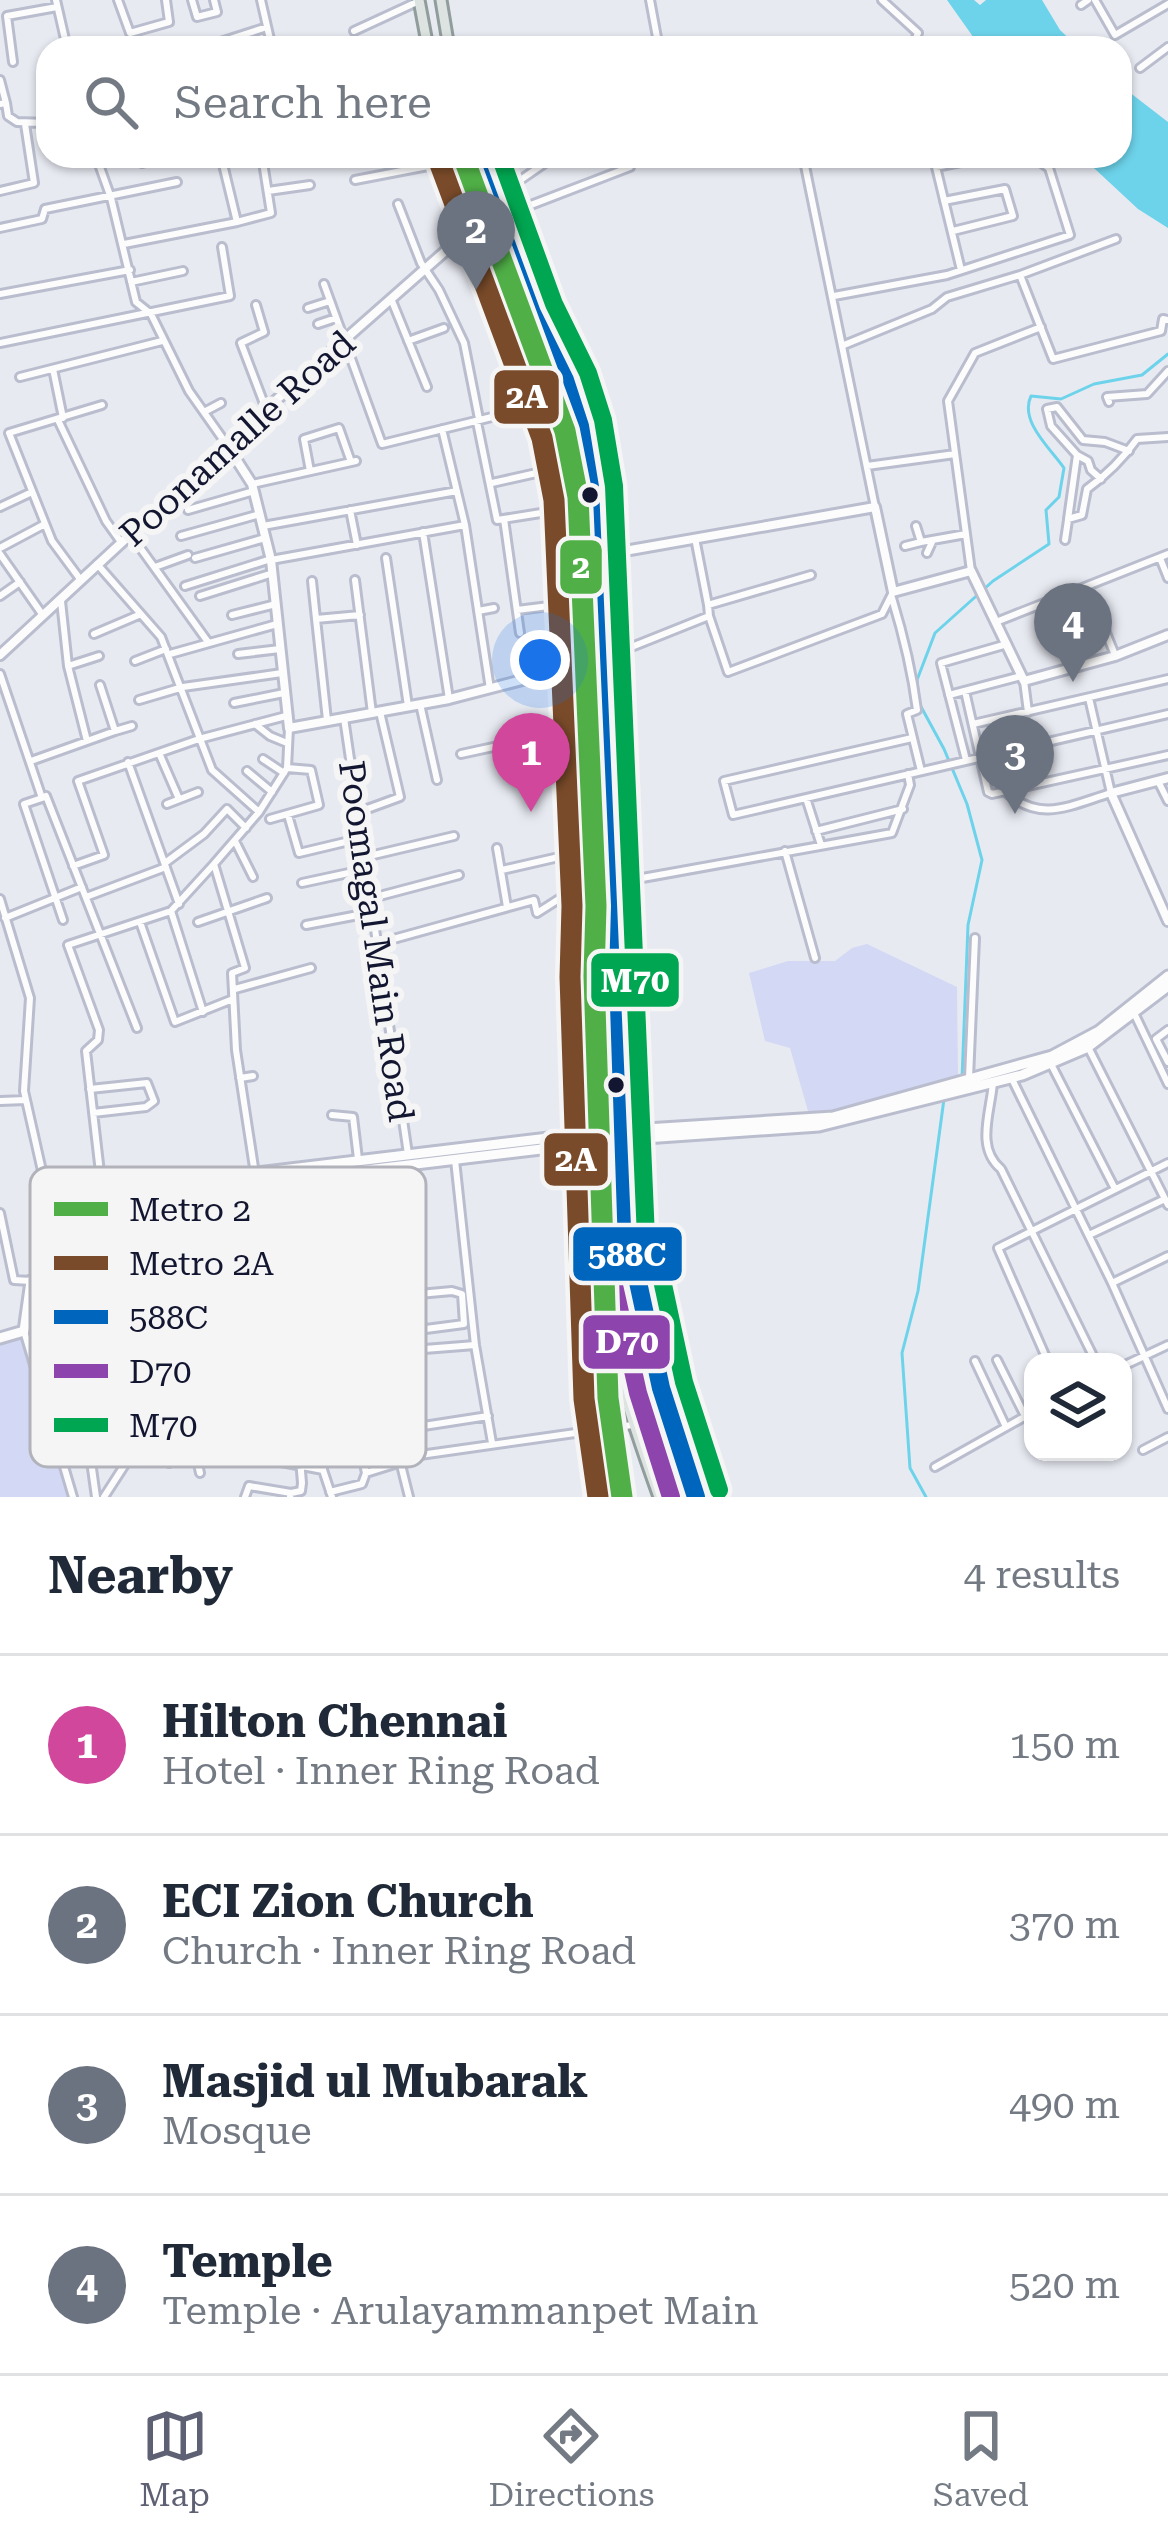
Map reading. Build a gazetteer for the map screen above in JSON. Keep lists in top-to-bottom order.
{
  "streets": {
    "street": ["Poonamalle Road", "Poomagal Main Road"]
  },
  "lines": [
    "metro line 2",
    "metro line 2A",
    "transit line 588C",
    "transit line D70",
    "transit line M70"
  ],
  "legend": [
    "Metro 2",
    "Metro 2A",
    "588C",
    "D70",
    "M70"
  ],
  "page": {
    "search": "Search here",
    "pins": [
      "2",
      "4",
      "1",
      "3"
    ],
    "heading": ["Nearby", "4 results"],
    "list": [
      {
        "mark": "1",
        "name": "Hilton Chennai",
        "note": "Hotel · Inner Ring Road",
        "value": "150 m"
      },
      {
        "mark": "2",
        "name": "ECI Zion Church",
        "note": "Church · Inner Ring Road",
        "value": "370 m"
      },
      {
        "mark": "3",
        "name": "Masjid ul Mubarak",
        "note": "Mosque",
        "value": "490 m"
      },
      {
        "mark": "4",
        "name": "Temple",
        "note": "Temple · Arulayammanpet Main",
        "value": "520 m"
      }
    ],
    "nav": ["Map", "Directions", "Saved"]
  }
}
